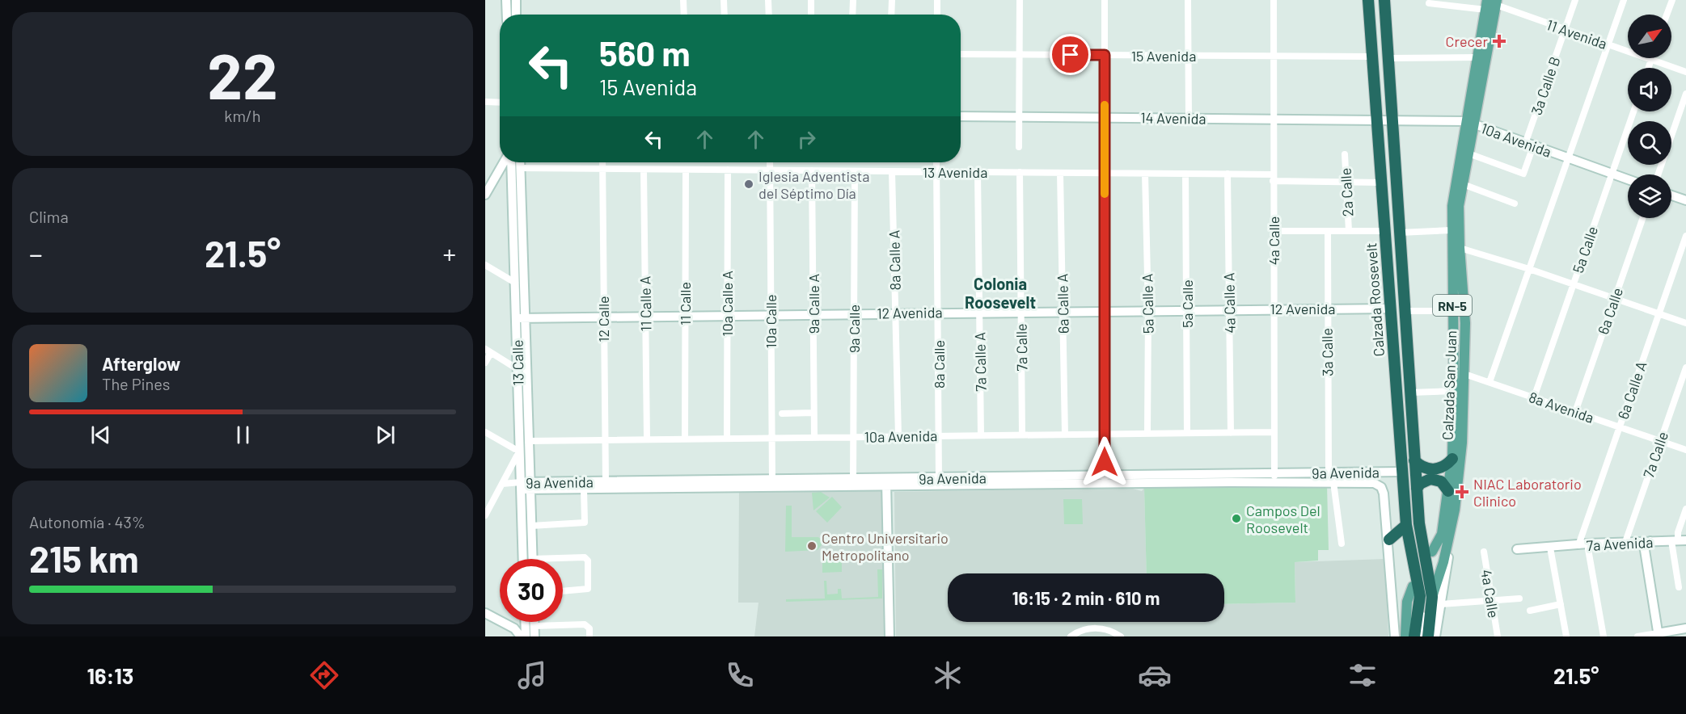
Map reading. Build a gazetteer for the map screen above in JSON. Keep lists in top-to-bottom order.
{
  "streets": {
    "highway": ["Calzada Roosevelt"],
    "main road": [
      "14 Avenida",
      "10a Avenida",
      "RN-5",
      "12 Avenida",
      "13 Calle",
      "Calzada San Juan",
      "9a Avenida",
      "7a Avenida"
    ],
    "street": [
      "11 Avenida",
      "15 Avenida",
      "3a Calle B",
      "13 Avenida",
      "2a Calle",
      "4a Calle",
      "5a Calle",
      "8a Calle A",
      "4a Calle A",
      "11 Calle A",
      "11 Calle",
      "10a Calle A",
      "9a Calle A",
      "6a Calle A",
      "5a Calle A",
      "6a Calle",
      "12 Calle",
      "10a Calle",
      "9a Calle",
      "7a Calle",
      "3a Calle",
      "7a Calle A",
      "8a Calle",
      "8a Avenida"
    ]
  },
  "crossings": [
    ["11 Avenida", "3a Calle B"],
    ["11 Avenida", "Calzada San Juan"],
    ["15 Avenida", "4a Calle"],
    ["15 Avenida", "Calzada Roosevelt"],
    ["3a Calle B", "10a Avenida"],
    ["3a Calle B", "Calzada San Juan"],
    ["14 Avenida", "10a Avenida"],
    ["14 Avenida", "4a Calle"],
    ["14 Avenida", "Calzada Roosevelt"],
    ["10a Avenida", "4a Calle"],
    ["10a Avenida", "5a Calle"],
    ["10a Avenida", "8a Calle A"],
    ["10a Avenida", "Calzada Roosevelt"],
    ["10a Avenida", "4a Calle A"],
    ["10a Avenida", "11 Calle A"],
    ["10a Avenida", "11 Calle"],
    ["10a Avenida", "10a Calle A"],
    ["10a Avenida", "9a Calle A"],
    ["10a Avenida", "6a Calle A"],
    ["10a Avenida", "5a Calle A"],
    ["10a Avenida", "12 Calle"],
    ["10a Avenida", "10a Calle"],
    ["10a Avenida", "9a Calle"],
    ["10a Avenida", "7a Calle"],
    ["10a Avenida", "7a Calle A"],
    ["10a Avenida", "13 Calle"],
    ["10a Avenida", "8a Calle"],
    ["10a Avenida", "Calzada San Juan"],
    ["13 Avenida", "2a Calle"],
    ["13 Avenida", "4a Calle"],
    ["13 Avenida", "5a Calle"],
    ["13 Avenida", "8a Calle A"],
    ["13 Avenida", "Calzada Roosevelt"],
    ["13 Avenida", "4a Calle A"],
    ["13 Avenida", "11 Calle A"],
    ["13 Avenida", "11 Calle"],
    ["13 Avenida", "10a Calle A"],
    ["13 Avenida", "9a Calle A"],
    ["13 Avenida", "6a Calle A"],
    ["13 Avenida", "5a Calle A"],
    ["13 Avenida", "12 Calle"],
    ["13 Avenida", "10a Calle"],
    ["13 Avenida", "9a Calle"],
    ["13 Avenida", "7a Calle"],
    ["13 Avenida", "7a Calle A"],
    ["13 Avenida", "13 Calle"],
    ["13 Avenida", "8a Calle"],
    ["4a Calle", "12 Avenida"],
    ["4a Calle", "9a Avenida"],
    ["5a Calle", "12 Avenida"],
    ["5a Calle", "8a Avenida"],
    ["8a Calle A", "12 Avenida"],
    ["Calzada Roosevelt", "12 Avenida"],
    ["Calzada Roosevelt", "Calzada San Juan"],
    ["Calzada Roosevelt", "9a Avenida"],
    ["4a Calle A", "12 Avenida"],
    ["11 Calle A", "12 Avenida"],
    ["11 Calle", "12 Avenida"],
    ["10a Calle A", "12 Avenida"],
    ["9a Calle A", "12 Avenida"],
    ["6a Calle A", "12 Avenida"],
    ["6a Calle A", "8a Avenida"],
    ["6a Calle A", "7a Avenida"],
    ["5a Calle A", "12 Avenida"],
    ["12 Avenida", "12 Calle"],
    ["12 Avenida", "10a Calle"],
    ["12 Avenida", "9a Calle"],
    ["12 Avenida", "7a Calle"],
    ["12 Avenida", "3a Calle"],
    ["12 Avenida", "7a Calle A"],
    ["12 Avenida", "13 Calle"],
    ["12 Avenida", "8a Calle"],
    ["6a Calle", "8a Avenida"],
    ["12 Calle", "9a Avenida"],
    ["10a Calle", "9a Avenida"],
    ["9a Calle", "9a Avenida"],
    ["7a Calle", "8a Avenida"],
    ["7a Calle", "7a Avenida"],
    ["3a Calle", "9a Avenida"],
    ["13 Calle", "9a Avenida"],
    ["8a Calle", "9a Avenida"],
    ["Calzada San Juan", "8a Avenida"]
  ],
  "districts": ["Colonia Roosevelt"],
  "places": {
    "health": ["Crecer", "NIAC Laboratorio Clinico"],
    "other": ["Iglesia Adventista del Séptimo Día", "Campos Del Roosevelt", "Centro Universitario Metropolitano"]
  },
  "north": "top right",
  "page": {
    "tile": [
      ["22", "km/h"],
      "Clima",
      ["Autonomía · 43%", "215 km"]
    ],
    "turn": ["560 m", "15 Avenida"],
    "heat": ["−", "21.5°", "+"],
    "song": ["Afterglow", "The Pines"],
    "limit": "30",
    "trip": "16:15 · 2 min · 610 m",
    "tabs": ["16:13", "21.5°"]
  }
}
